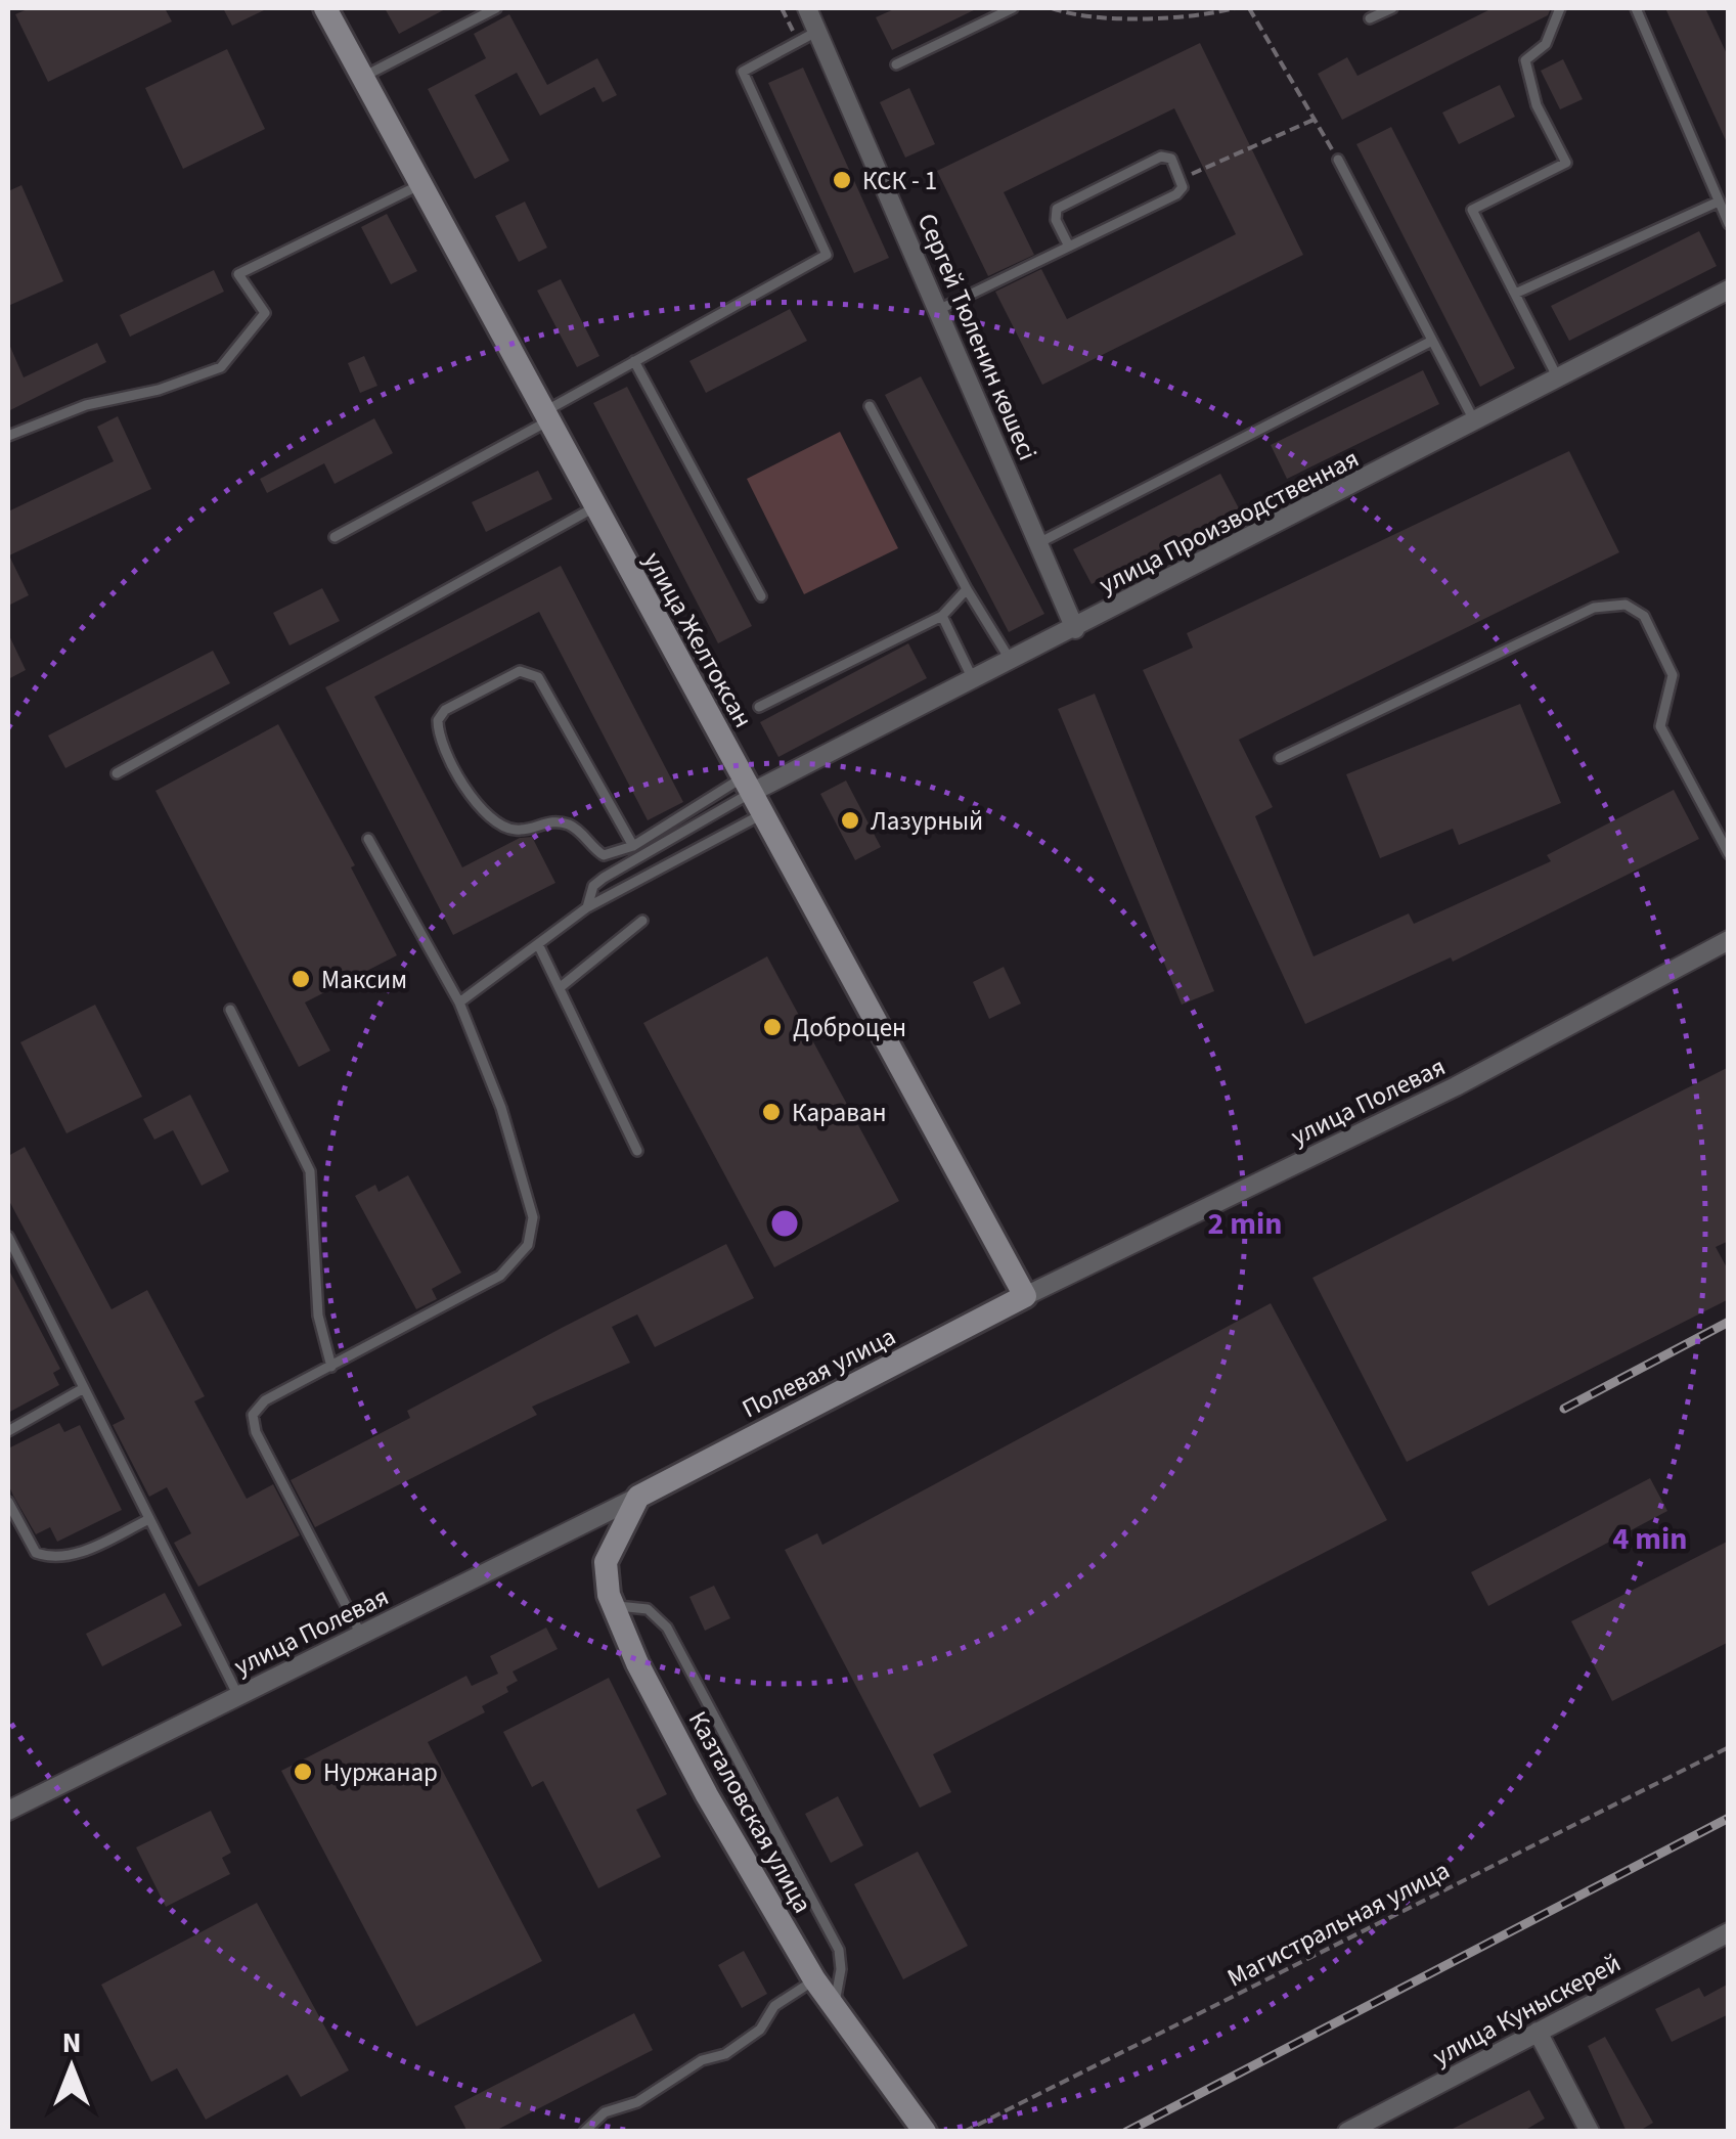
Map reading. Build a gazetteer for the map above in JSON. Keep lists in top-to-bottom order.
{
  "streets": {
    "street": [
      "Сергей Тюленин көшесі",
      "улица Производственная",
      "улица Желтоксан",
      "улица Полевая",
      "Полевая улица",
      "Казталовская улица",
      "улица Куныскерей"
    ],
    "path": ["Магистральная улица"]
  },
  "crossings": [
    ["Сергей Тюленин көшесі", "улица Производственная"],
    ["улица Производственная", "улица Желтоксан"],
    ["улица Желтоксан", "улица Полевая"],
    ["улица Желтоксан", "Полевая улица"],
    ["улица Полевая", "Полевая улица"],
    ["улица Полевая", "Казталовская улица"],
    ["Полевая улица", "Казталовская улица"]
  ],
  "places": [
    "КСК - 1",
    "Лазурный",
    "Максим",
    "Доброцен",
    "Караван",
    "Нуржанар"
  ],
  "north": "top",
  "rings": ["2 min", "4 min"]
}
